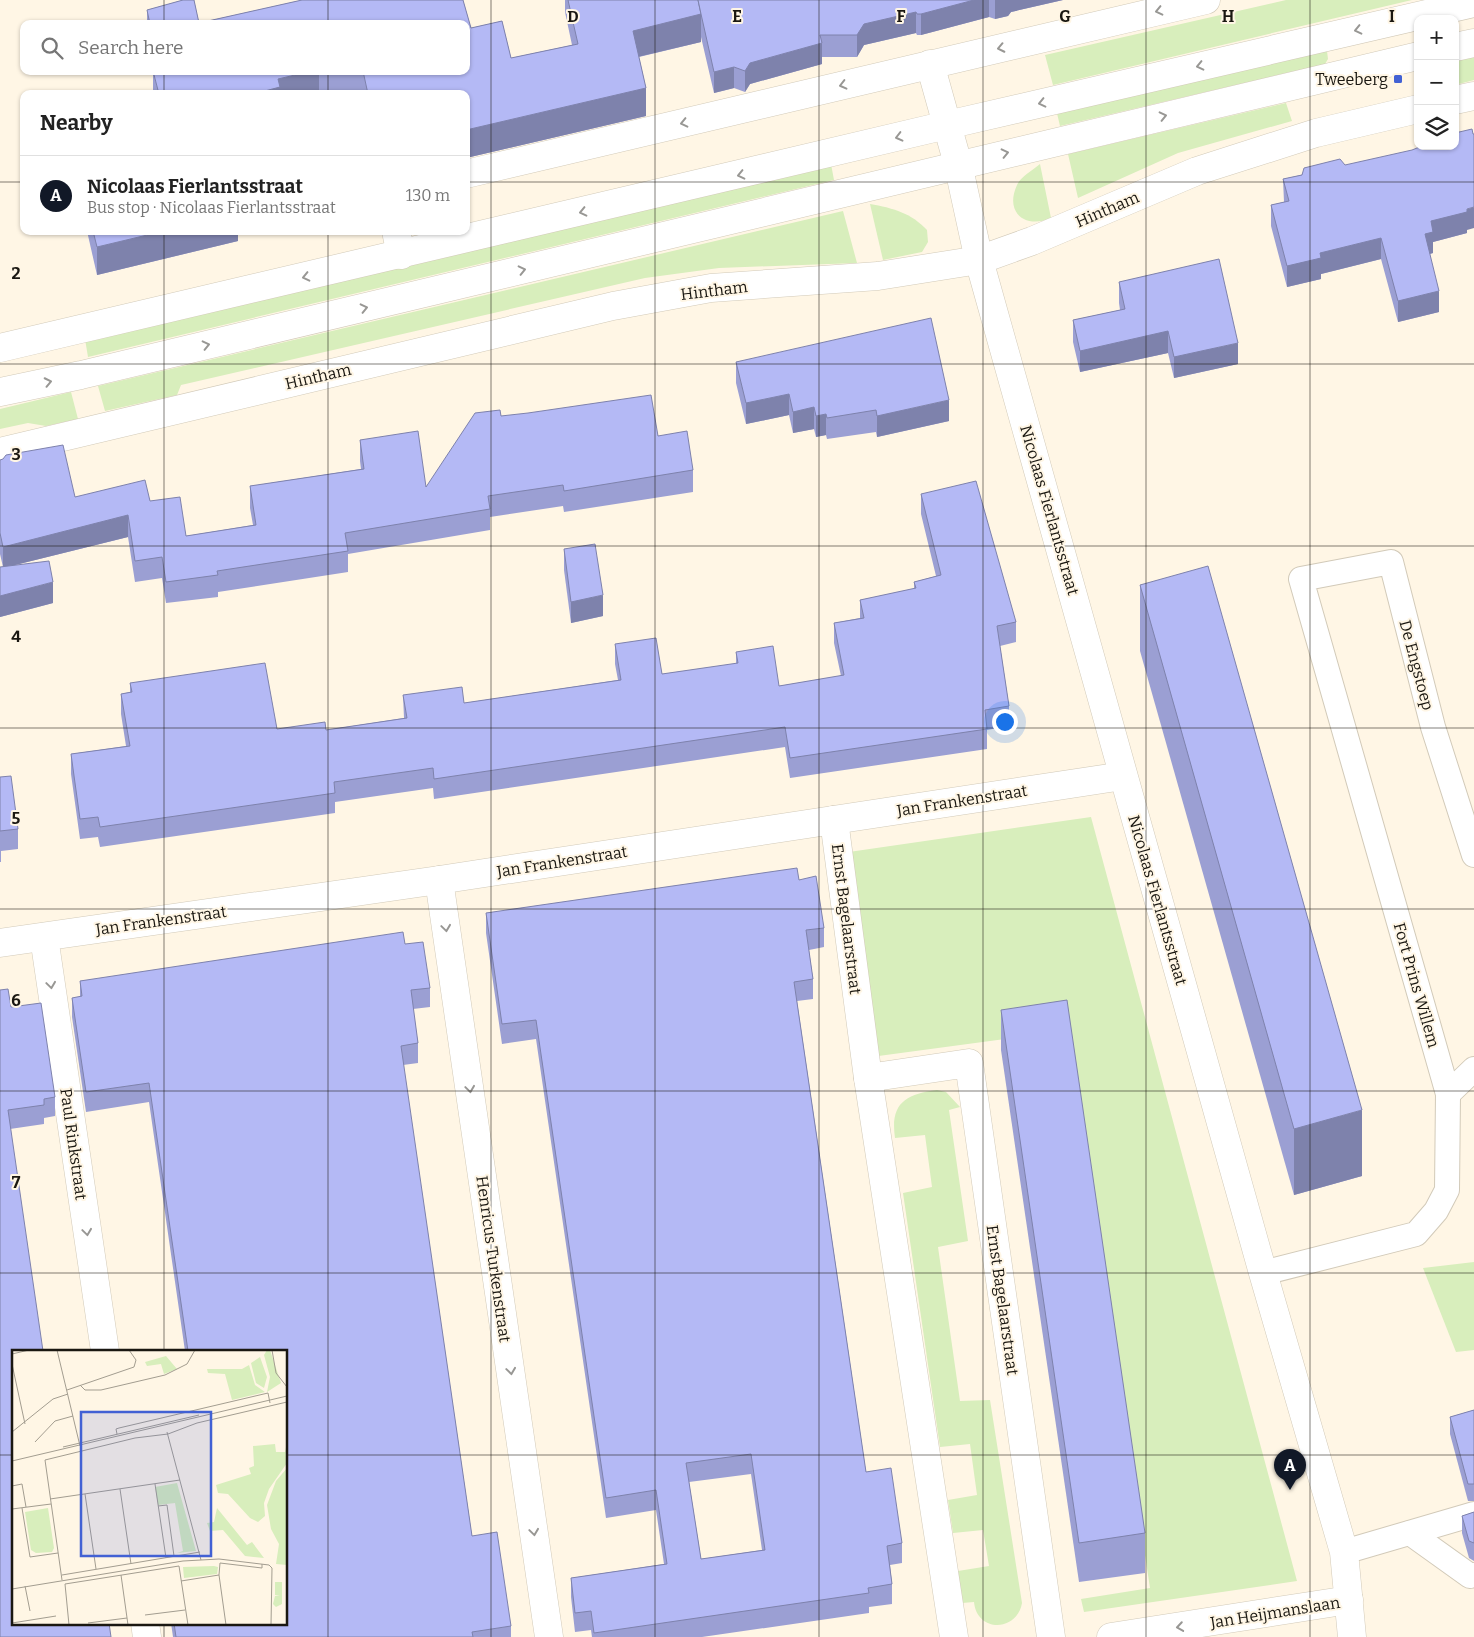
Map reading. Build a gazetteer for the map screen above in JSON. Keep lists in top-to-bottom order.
{
  "streets": {
    "street": [
      "Hintham",
      "Nicolaas Fierlantsstraat",
      "Jan Frankenstraat",
      "Ernst Bagelaarstraat",
      "Paul Rinkstraat",
      "Henricus Turkenstraat",
      "Jan Heijmanslaan"
    ],
    "lane": ["De Engstoep", "Fort Prins Willem"]
  },
  "crossings": [
    ["Hintham", "Nicolaas Fierlantsstraat"],
    ["Nicolaas Fierlantsstraat", "Jan Frankenstraat"],
    ["Nicolaas Fierlantsstraat", "Fort Prins Willem"],
    ["Nicolaas Fierlantsstraat", "Jan Heijmanslaan"],
    ["De Engstoep", "Fort Prins Willem"],
    ["Jan Frankenstraat", "Ernst Bagelaarstraat"],
    ["Jan Frankenstraat", "Paul Rinkstraat"],
    ["Jan Frankenstraat", "Henricus Turkenstraat"]
  ],
  "one_way": ["Paul Rinkstraat", "Henricus Turkenstraat", "Jan Heijmanslaan"],
  "places": {
    "transit": ["Tweeberg"]
  },
  "page": {
    "map_buttons": ["+", "−"],
    "search": "Search here",
    "heading": "Nearby",
    "list": [
      {
        "mark": "A",
        "name": "Nicolaas Fierlantsstraat",
        "note": "Bus stop · Nicolaas Fierlantsstraat",
        "value": "130 m"
      }
    ],
    "pins": "A"
  },
  "grid": {
    "columns": [
      "D",
      "E",
      "F",
      "G",
      "H",
      "I"
    ],
    "rows": [
      "2",
      "3",
      "4",
      "5",
      "6",
      "7"
    ]
  }
}
